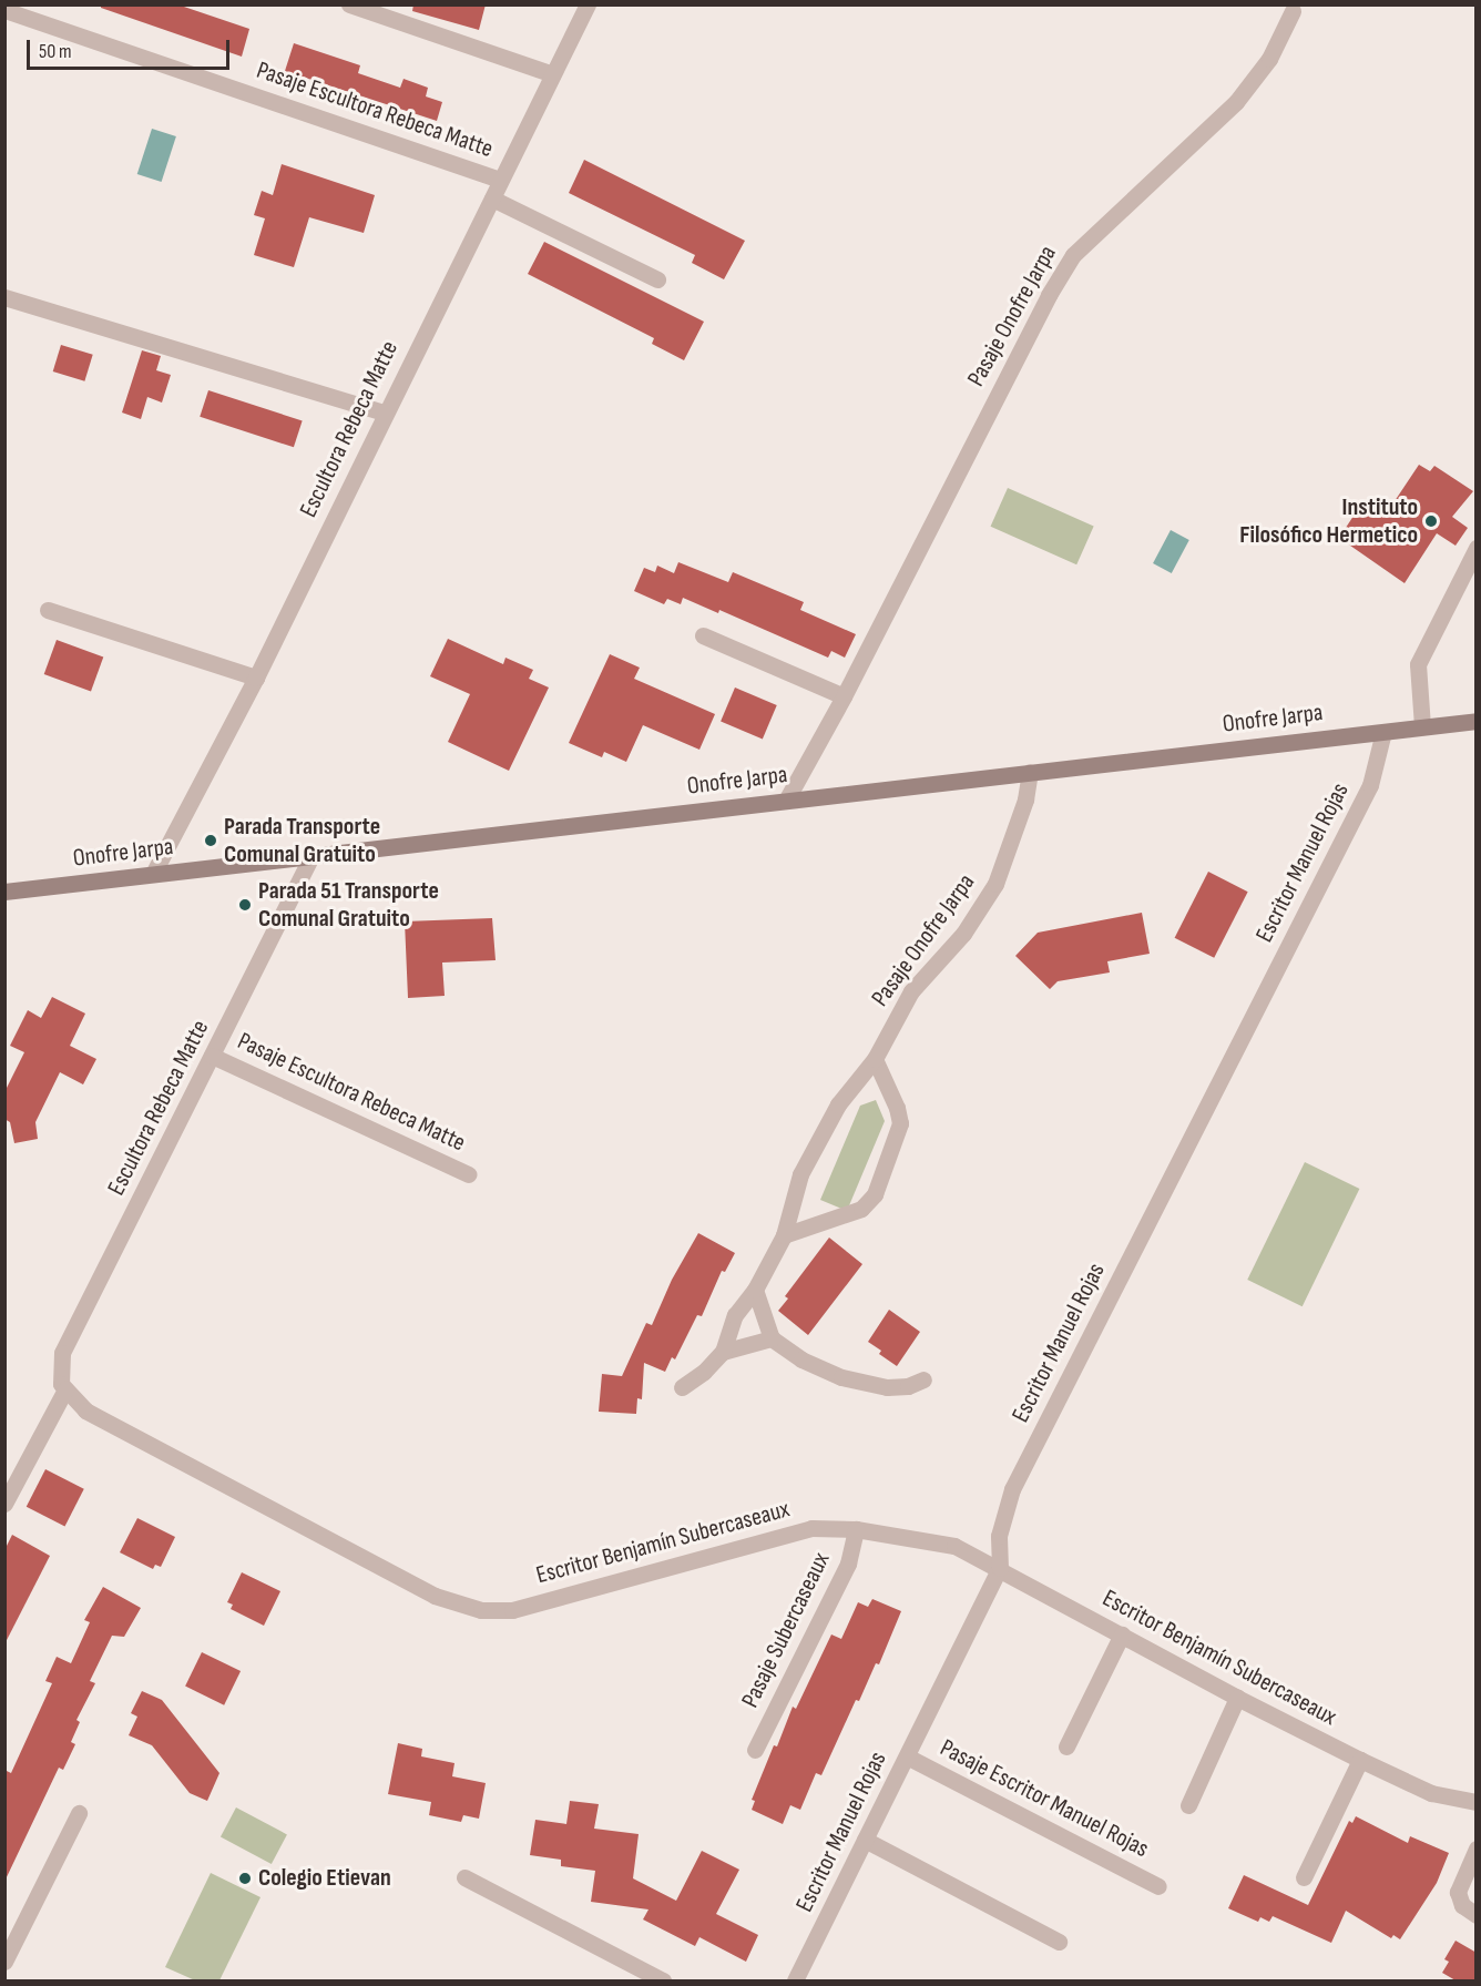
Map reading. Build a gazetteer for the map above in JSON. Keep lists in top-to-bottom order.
{
  "streets": {
    "street": [
      "Pasaje Escultora Rebeca Matte",
      "Pasaje Onofre Jarpa",
      "Escultora Rebeca Matte",
      "Onofre Jarpa",
      "Escritor Manuel Rojas",
      "Escritor Benjamín Subercaseaux",
      "Pasaje Subercaseaux",
      "Pasaje Escritor Manuel Rojas"
    ]
  },
  "crossings": [
    ["Pasaje Escultora Rebeca Matte", "Escultora Rebeca Matte"],
    ["Pasaje Onofre Jarpa", "Onofre Jarpa"],
    ["Escultora Rebeca Matte", "Onofre Jarpa"],
    ["Escultora Rebeca Matte", "Escritor Benjamín Subercaseaux"],
    ["Onofre Jarpa", "Escritor Manuel Rojas"],
    ["Escritor Manuel Rojas", "Escritor Benjamín Subercaseaux"],
    ["Escritor Manuel Rojas", "Pasaje Escritor Manuel Rojas"],
    ["Escritor Benjamín Subercaseaux", "Pasaje Subercaseaux"]
  ],
  "places": [
    "Instituto Filosófico Hermetico",
    "Parada Transporte Comunal Gratuito",
    "Parada 51 Transporte Comunal Gratuito",
    "Colegio Etievan"
  ],
  "scale_bar": "50 m"
}
